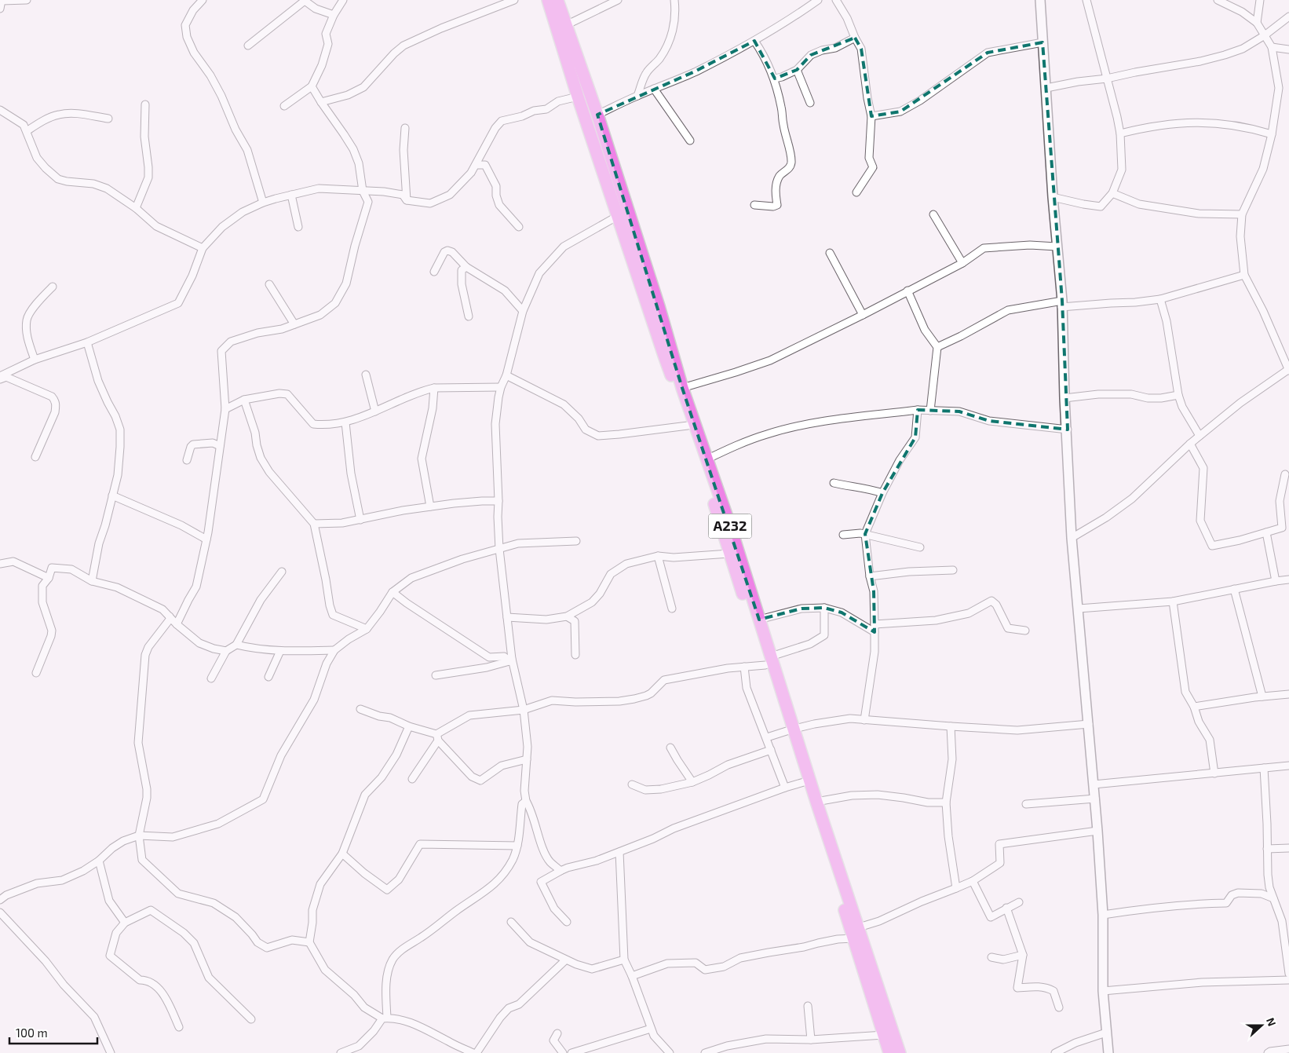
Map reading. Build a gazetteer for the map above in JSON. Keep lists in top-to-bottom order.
{
  "streets": {
    "highway": ["A232"]
  },
  "scale_bar": "100 m",
  "north": "right"
}
